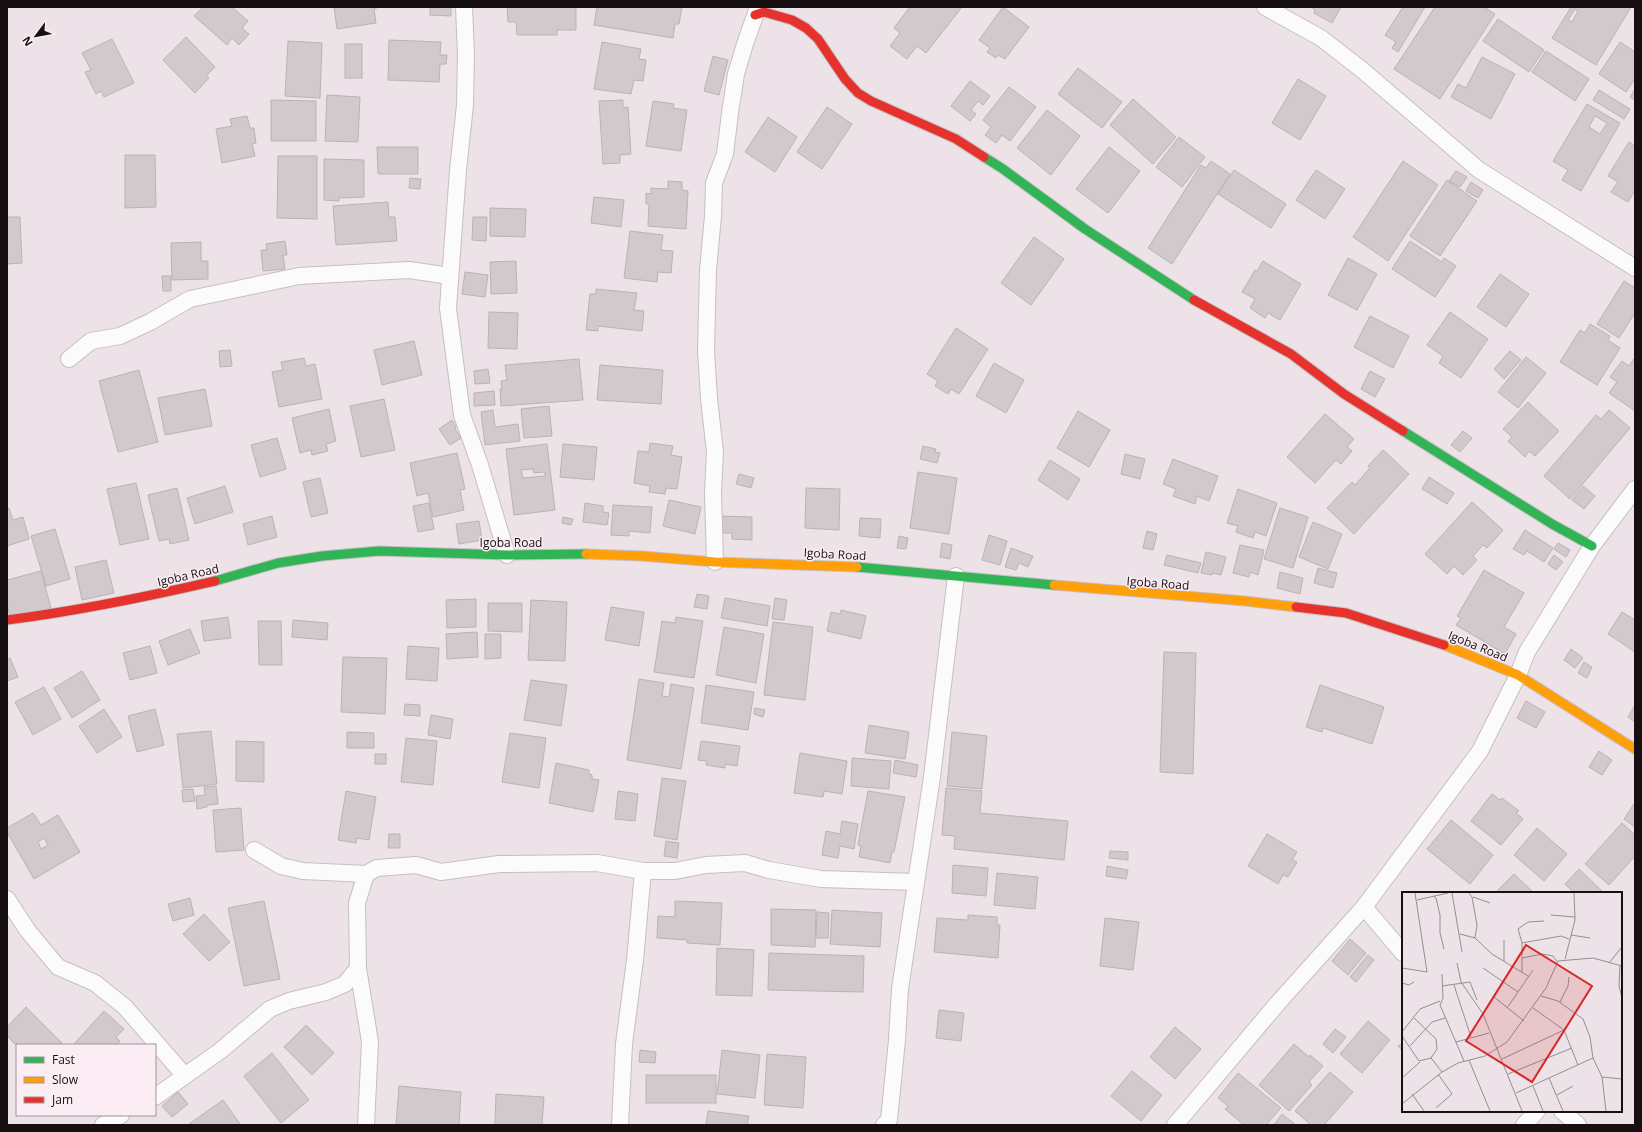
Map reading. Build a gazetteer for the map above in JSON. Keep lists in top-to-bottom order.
{
  "streets": {
    "street": ["Igoba Road"]
  },
  "legend": ["Fast", "Slow", "Jam"],
  "north": "bottom left"
}
